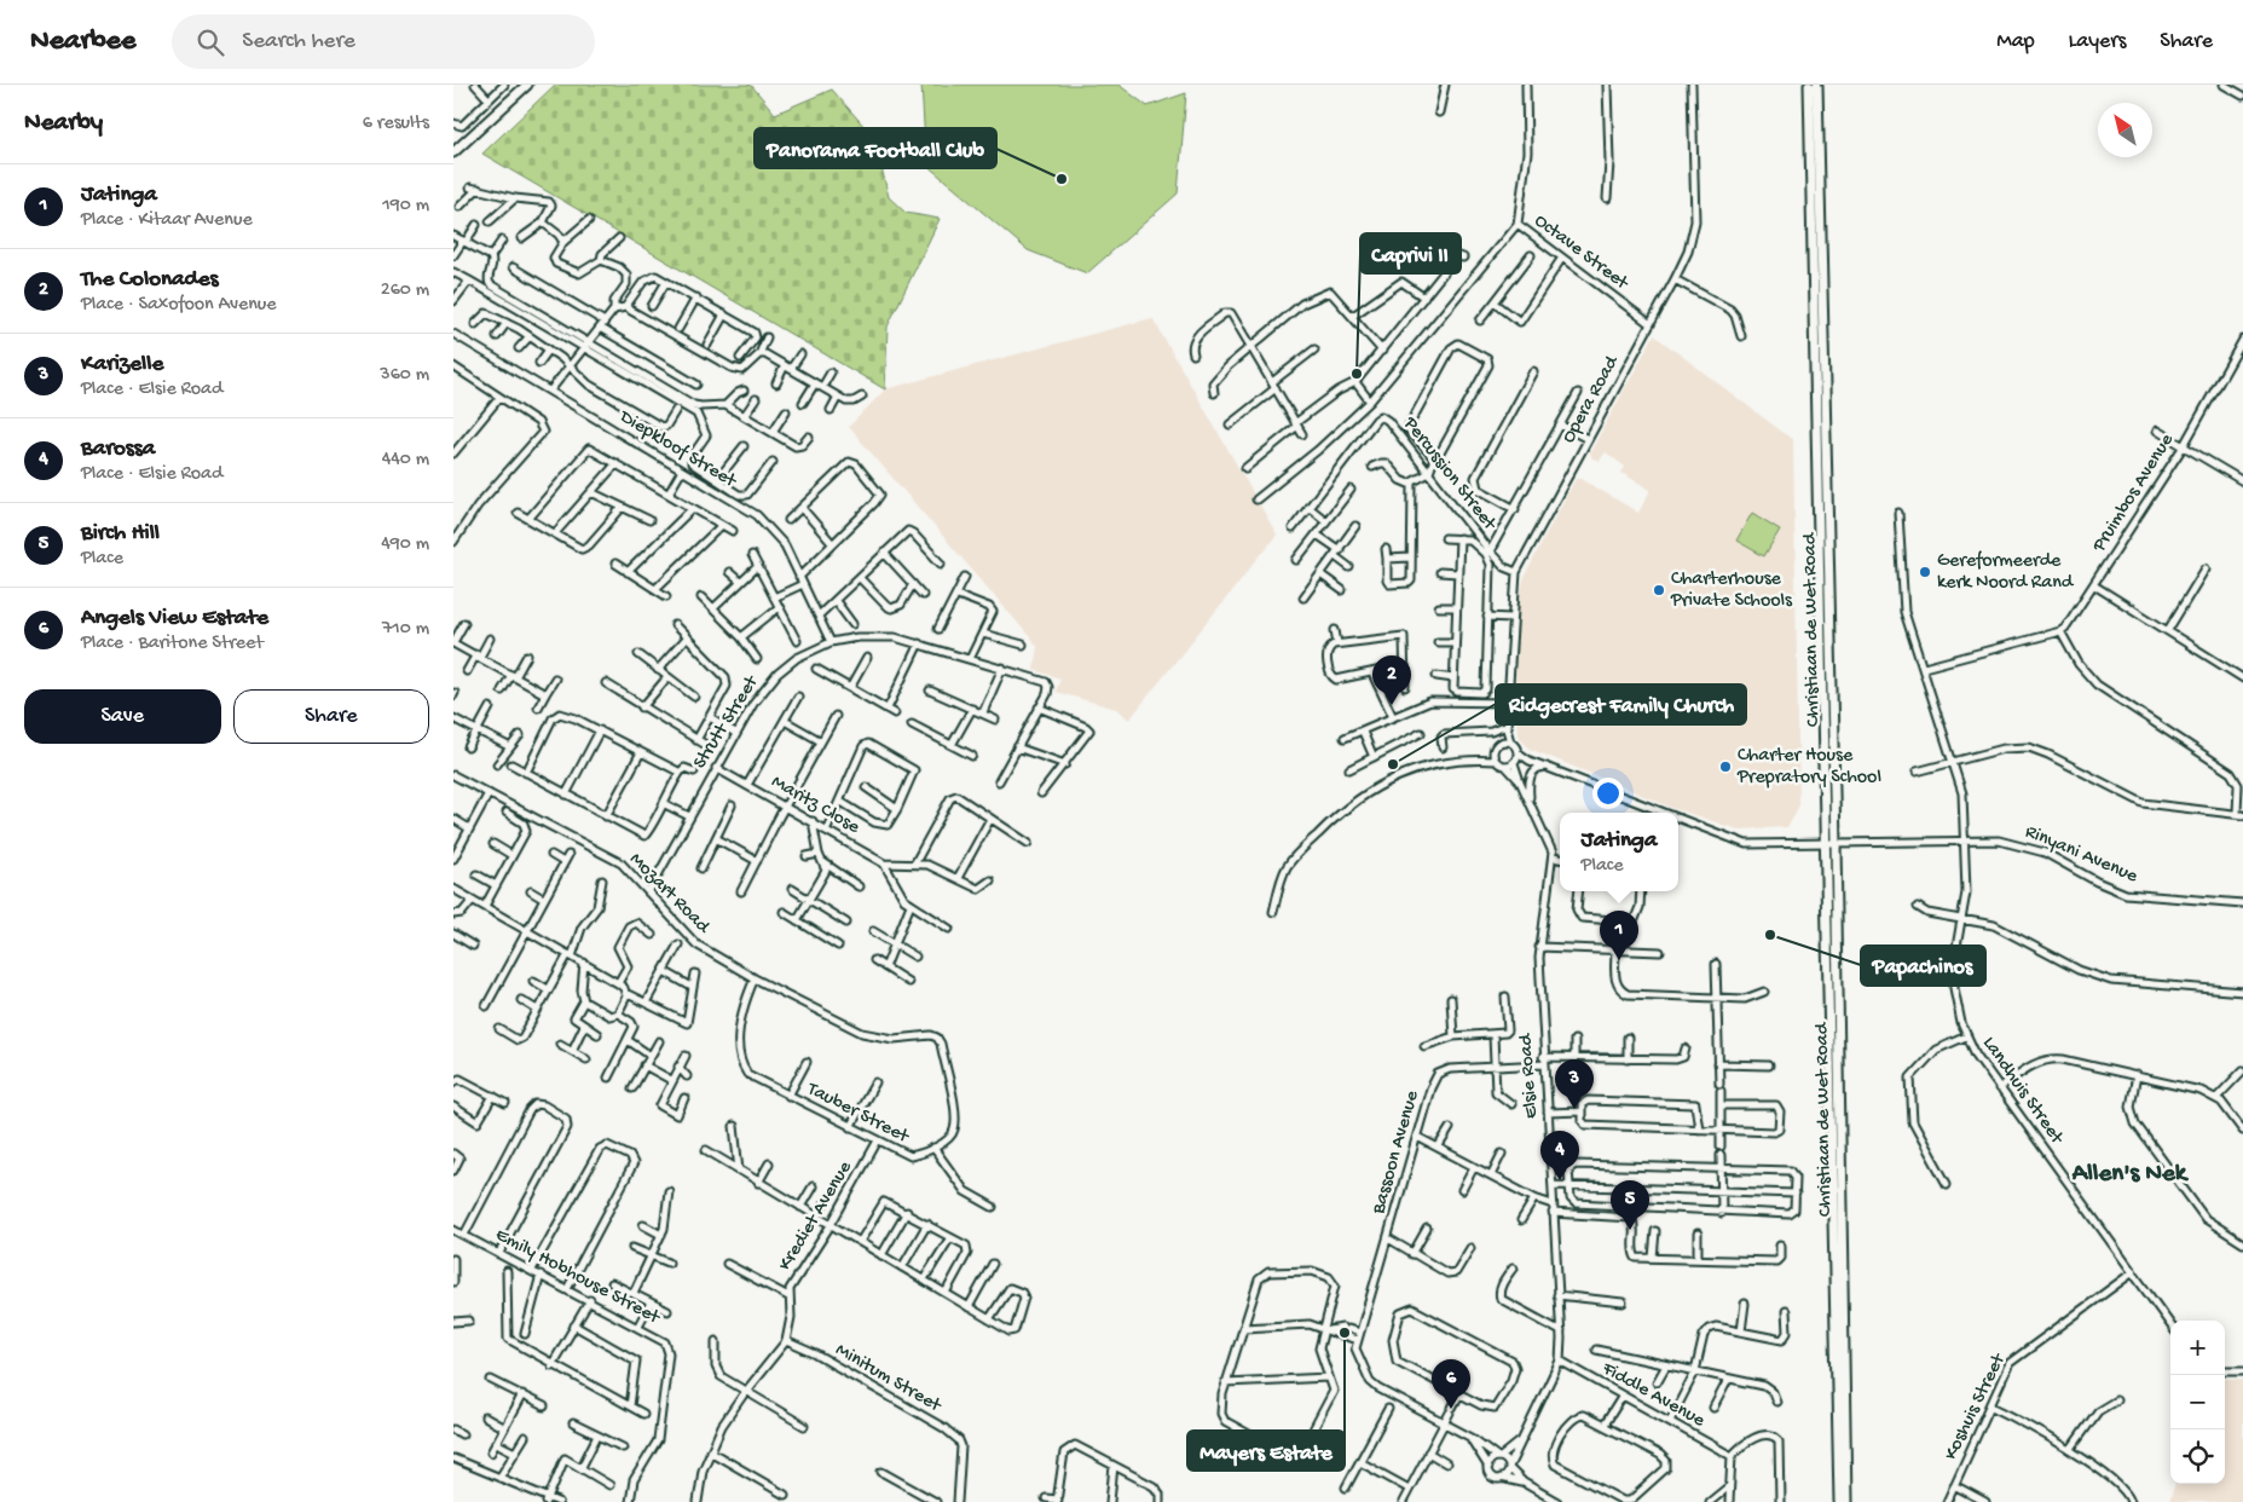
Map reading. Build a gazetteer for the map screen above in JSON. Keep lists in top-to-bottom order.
{
  "streets": {
    "main road": ["Christiaan de Wet Road"],
    "street": [
      "Octave Street",
      "Opera Road",
      "Diepkloof Street",
      "Percussion Street",
      "Pruimbos Avenue",
      "Strutt Street",
      "Maritz Close",
      "Rinyani Avenue",
      "Mozart Road",
      "Elsie Road",
      "Landhuis Street",
      "Tauber Street",
      "Bassoon Avenue",
      "Krediet Avenue",
      "Emily Hobhouse Street",
      "Minitum Street",
      "Fiddle Avenue",
      "Koshuis Street"
    ]
  },
  "crossings": [
    ["Octave Street", "Opera Road"],
    ["Opera Road", "Percussion Street"],
    ["Opera Road", "Elsie Road"],
    ["Diepkloof Street", "Strutt Street"],
    ["Christiaan de Wet Road", "Rinyani Avenue"],
    ["Strutt Street", "Maritz Close"],
    ["Strutt Street", "Mozart Road"],
    ["Rinyani Avenue", "Landhuis Street"],
    ["Mozart Road", "Tauber Street"],
    ["Elsie Road", "Bassoon Avenue"],
    ["Elsie Road", "Fiddle Avenue"],
    ["Landhuis Street", "Koshuis Street"],
    ["Tauber Street", "Krediet Avenue"],
    ["Krediet Avenue", "Minitum Street"]
  ],
  "districts": ["Allen's Nek"],
  "places": [
    "Panorama Football Club",
    "Caprivi II",
    "Gereformeerde kerk Noord Rand",
    "Charterhouse Private Schools",
    "Ridgecrest Family Church",
    "Charter House Prepratory School",
    "Papachinos",
    "Mayers Estate"
  ],
  "north": "top left",
  "page": {
    "header": "Nearbee",
    "search": "Search here",
    "nav": ["Map", "Layers", "Share"],
    "heading": ["Nearby", "6 results"],
    "list": [
      {
        "mark": "1",
        "name": "Jatinga",
        "note": "Place · Kitaar Avenue",
        "value": "190 m"
      },
      {
        "mark": "2",
        "name": "The Colonades",
        "note": "Place · Saxofoon Avenue",
        "value": "260 m"
      },
      {
        "mark": "3",
        "name": "Karizelle",
        "note": "Place · Elsie Road",
        "value": "360 m"
      },
      {
        "mark": "4",
        "name": "Barossa",
        "note": "Place · Elsie Road",
        "value": "440 m"
      },
      {
        "mark": "5",
        "name": "Birch Hill",
        "note": "Place",
        "value": "490 m"
      },
      {
        "mark": "6",
        "name": "Angels View Estate",
        "note": "Place · Baritone Street",
        "value": "710 m"
      }
    ],
    "pins": [
      "2",
      "1",
      "3",
      "4",
      "5",
      "6"
    ],
    "buttons": ["Save", "Share"],
    "popup": ["Jatinga", "Place"],
    "map_buttons": ["+", "−"]
  }
}
